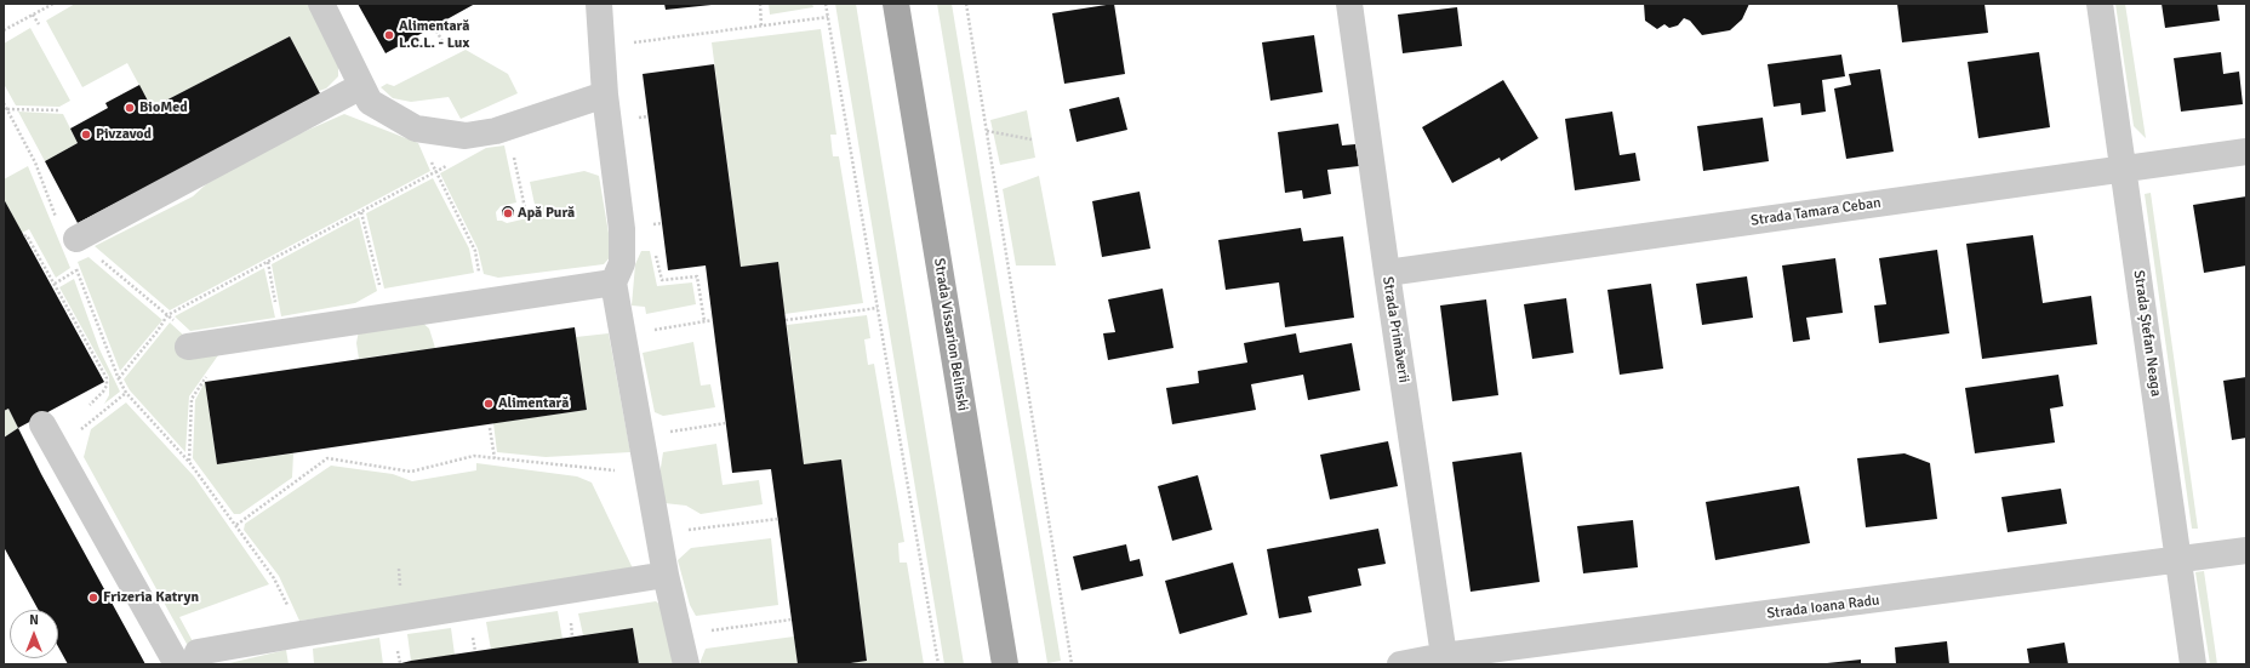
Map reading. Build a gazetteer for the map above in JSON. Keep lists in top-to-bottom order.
{
  "streets": {
    "main road": ["Strada Vissarion Belinski"],
    "street": [
      "Strada Tamara Ceban",
      "Strada Primăverii",
      "Strada Ștefan Neaga",
      "Strada Ioana Radu"
    ]
  },
  "crossings": [
    ["Strada Tamara Ceban", "Strada Primăverii"],
    ["Strada Tamara Ceban", "Strada Ștefan Neaga"],
    ["Strada Primăverii", "Strada Ioana Radu"],
    ["Strada Ștefan Neaga", "Strada Ioana Radu"]
  ],
  "places": [
    "Alimentară L.C.L. - Lux",
    "BioMed",
    "Pivzavod",
    "Apă Pură",
    "Alimentară",
    "Frizeria Katryn"
  ],
  "north": "top"
}
